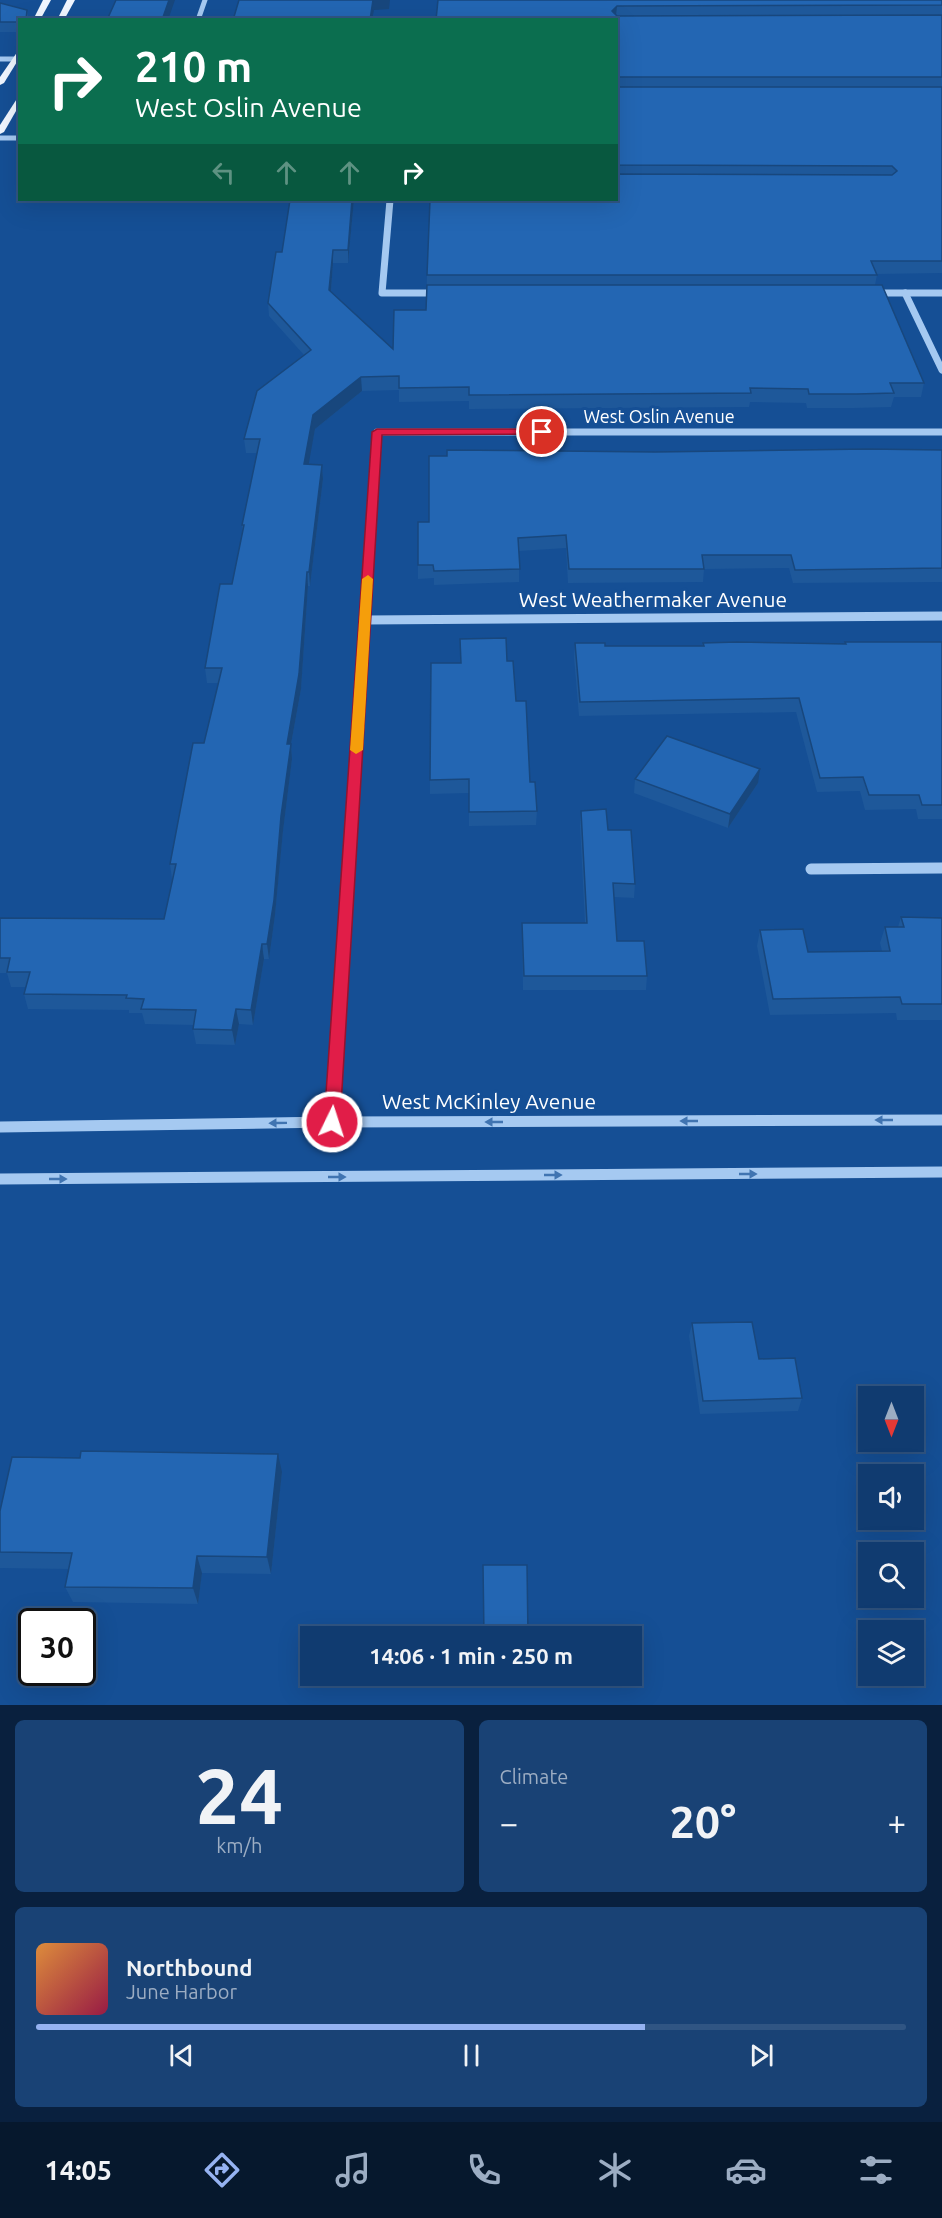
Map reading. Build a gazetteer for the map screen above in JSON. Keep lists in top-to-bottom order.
{
  "streets": {
    "street": ["West Oslin Avenue", "West Weathermaker Avenue", "West McKinley Avenue"]
  },
  "crossings": [
    ["West Oslin Avenue", "West Weathermaker Avenue"]
  ],
  "north": "bottom",
  "page": {
    "turn": ["210 m", "West Oslin Avenue"],
    "limit": "30",
    "trip": "14:06 · 1 min · 250 m",
    "tile": [
      ["24", "km/h"],
      "Climate"
    ],
    "heat": ["−", "20°", "+"],
    "song": ["Northbound", "June Harbor"],
    "tabs": "14:05"
  }
}
